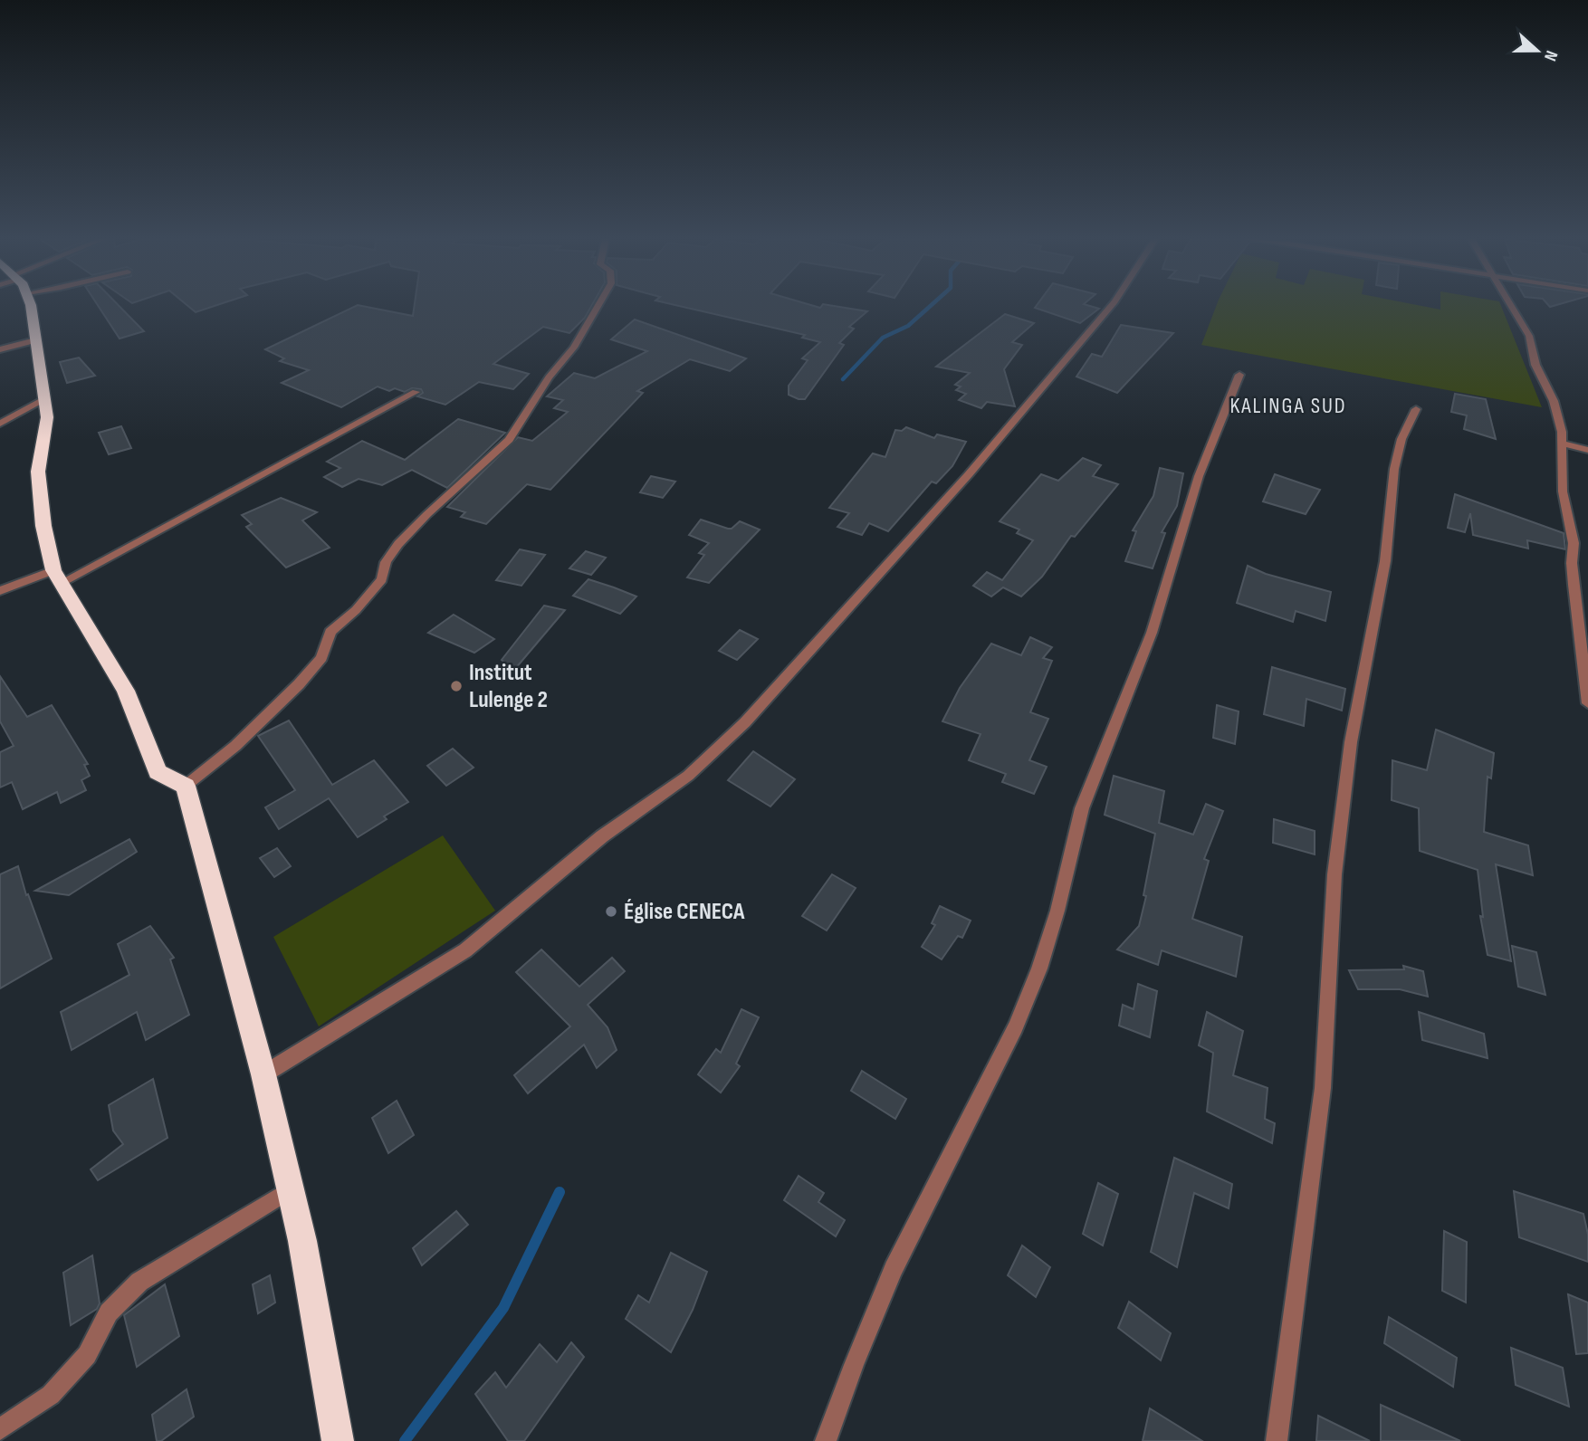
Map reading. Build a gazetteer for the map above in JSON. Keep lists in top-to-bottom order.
{
  "districts": ["KALINGA SUD"],
  "places": ["Institut Lulenge 2", "Église CENECA"],
  "north": "right"
}
